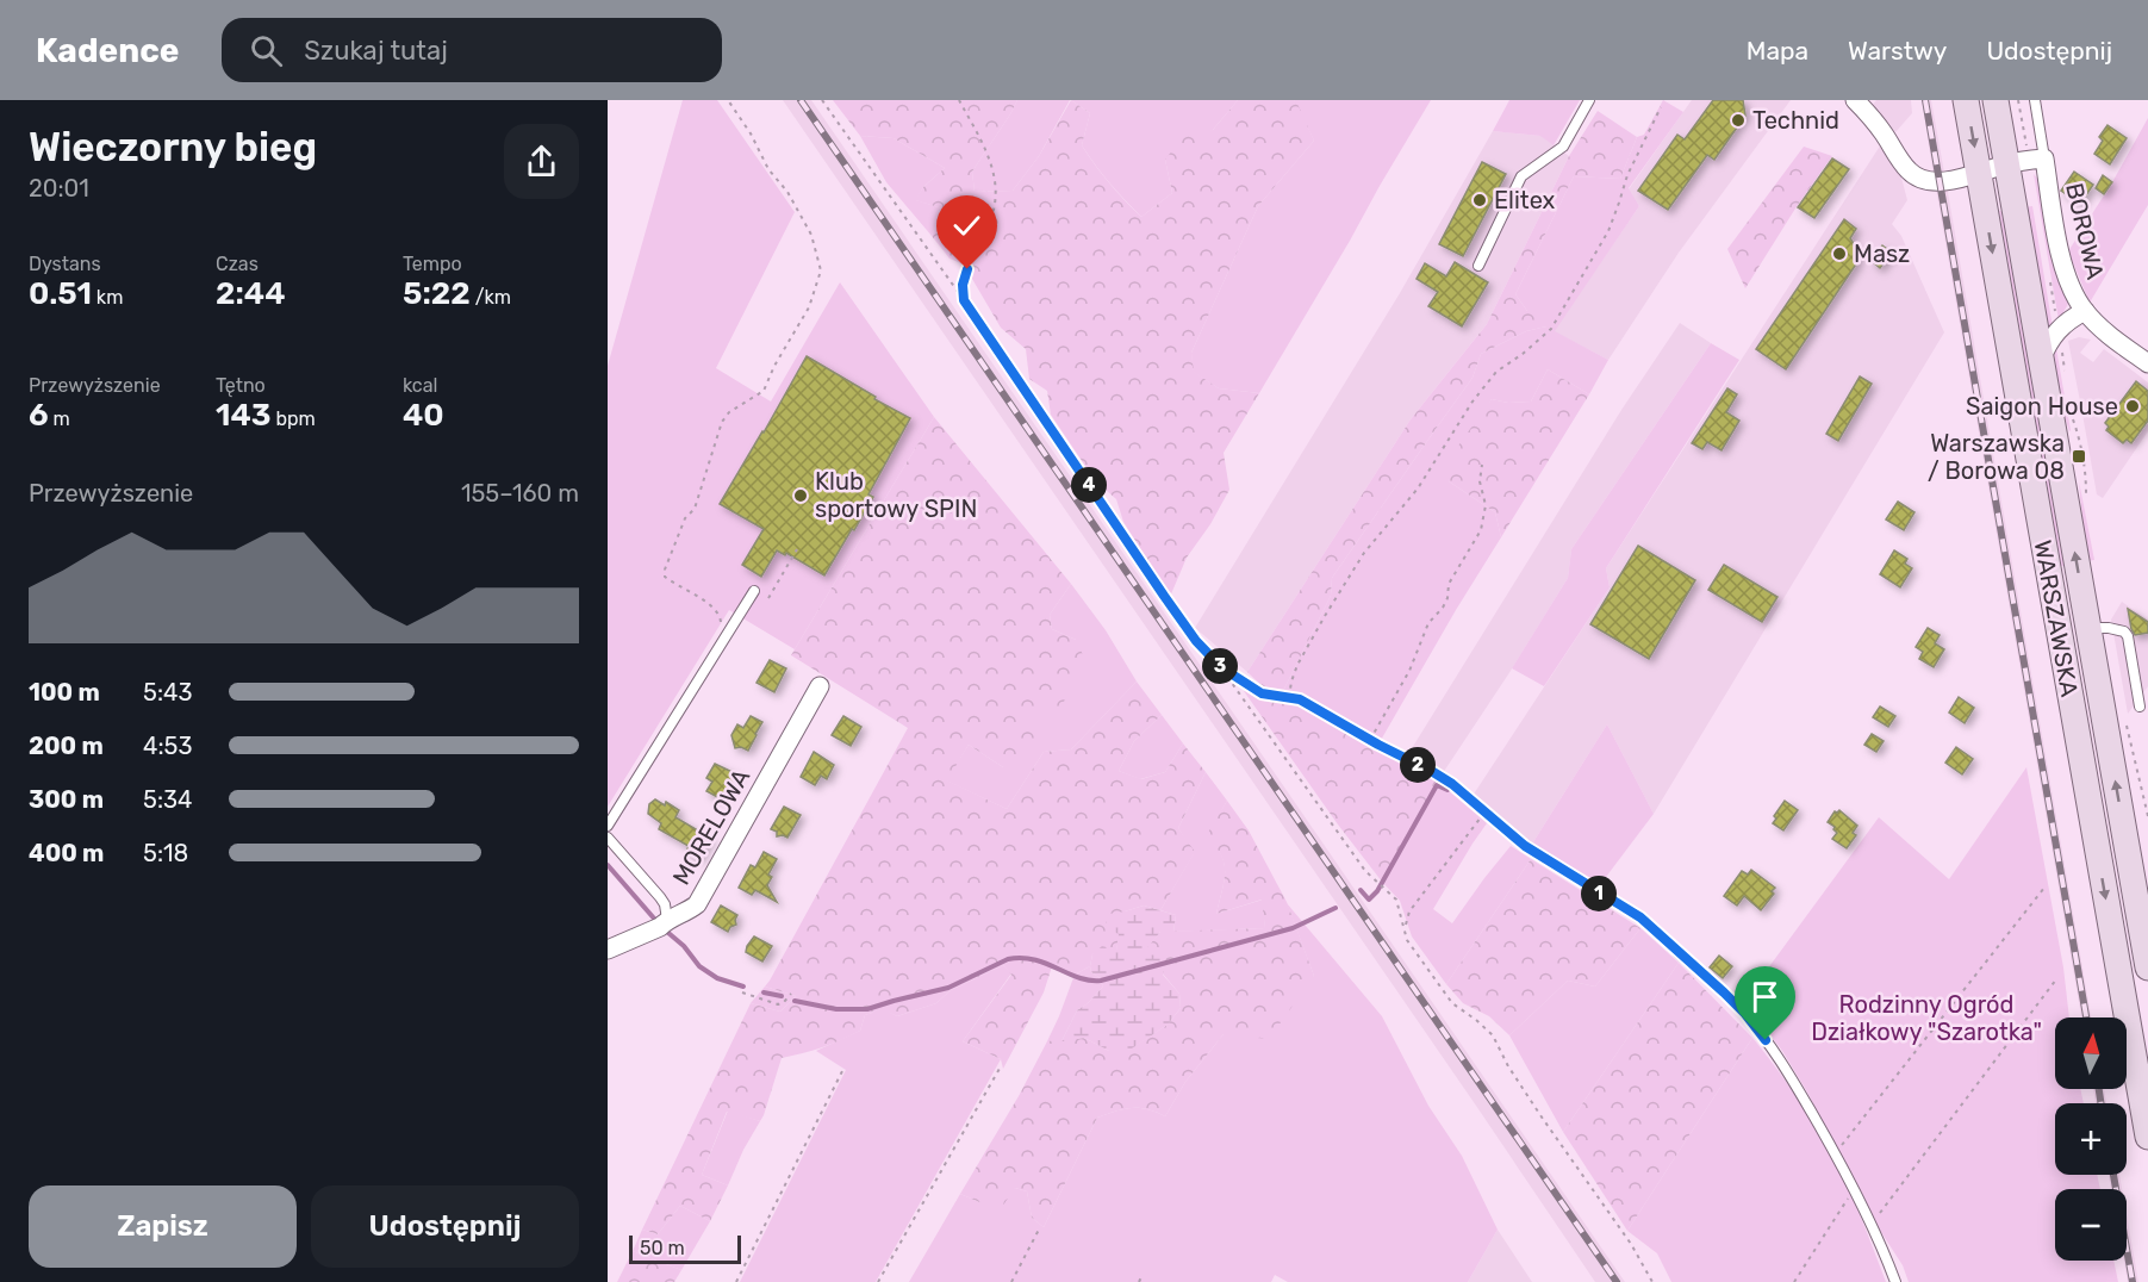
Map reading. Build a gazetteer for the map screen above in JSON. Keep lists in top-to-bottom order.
{
  "streets": {
    "main road": ["WARSZAWSKA"],
    "street": ["BOROWA", "MORELOWA"]
  },
  "crossings": [
    ["BOROWA", "WARSZAWSKA"]
  ],
  "parks": ["Rodzinny Ogród Działkowy \"Szarotka\""],
  "places": {
    "other": [
      "Technid",
      "Elitex",
      "Masz",
      "Saigon House",
      "Klub sportowy SPIN"
    ],
    "transit": ["Warszawska / Borowa 08"]
  },
  "scale_bar": "50 m",
  "north": "top",
  "page": {
    "header": "Kadence",
    "search": "Szukaj tutaj",
    "nav": ["Mapa", "Warstwy", "Udostępnij"],
    "heading": ["Wieczorny bieg", "20:01"],
    "stats": [
      ["Dystans", "0.51 km"],
      ["Czas", "2:44"],
      ["Tempo", "5:22 /km"],
      ["Przewyższenie", "6 m"],
      ["Tętno", "143 bpm"],
      ["kcal", "40"]
    ],
    "chart": ["Przewyższenie", "155–160 m"],
    "pins": [
      "4",
      "3",
      "2",
      "1"
    ],
    "list": [
      {
        "name": "100 m",
        "note": "5:43"
      },
      {
        "name": "200 m",
        "note": "4:53"
      },
      {
        "name": "300 m",
        "note": "5:34"
      },
      {
        "name": "400 m",
        "note": "5:18"
      }
    ],
    "map_buttons": ["+", "−"],
    "buttons": ["Zapisz", "Udostępnij"],
    "scale": "50 m"
  }
}
